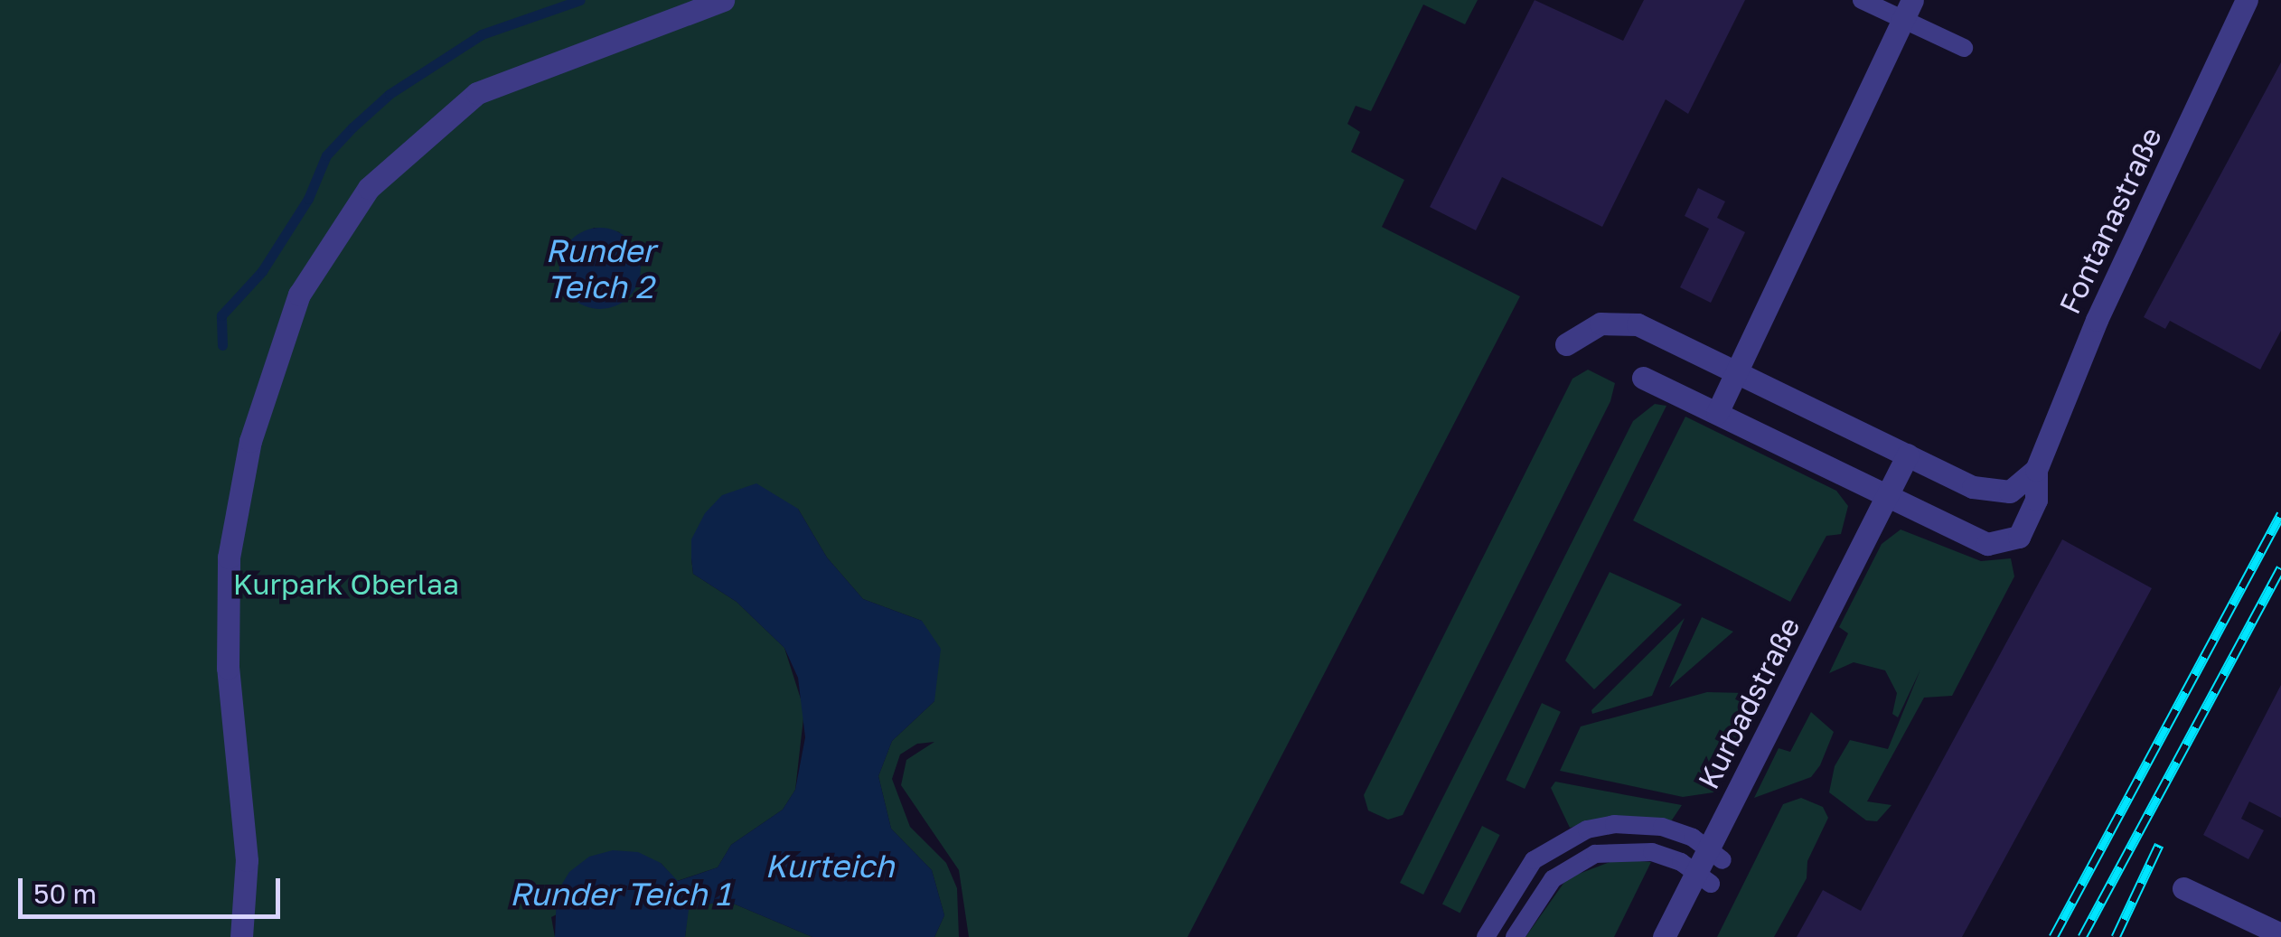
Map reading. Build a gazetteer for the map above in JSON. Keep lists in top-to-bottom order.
{
  "streets": {
    "street": ["Fontanastraße", "Kurbadstraße"]
  },
  "water": ["Runder Teich 2", "Kurteich", "Runder Teich 1"],
  "parks": ["Kurpark Oberlaa"],
  "scale_bar": "50 m"
}
